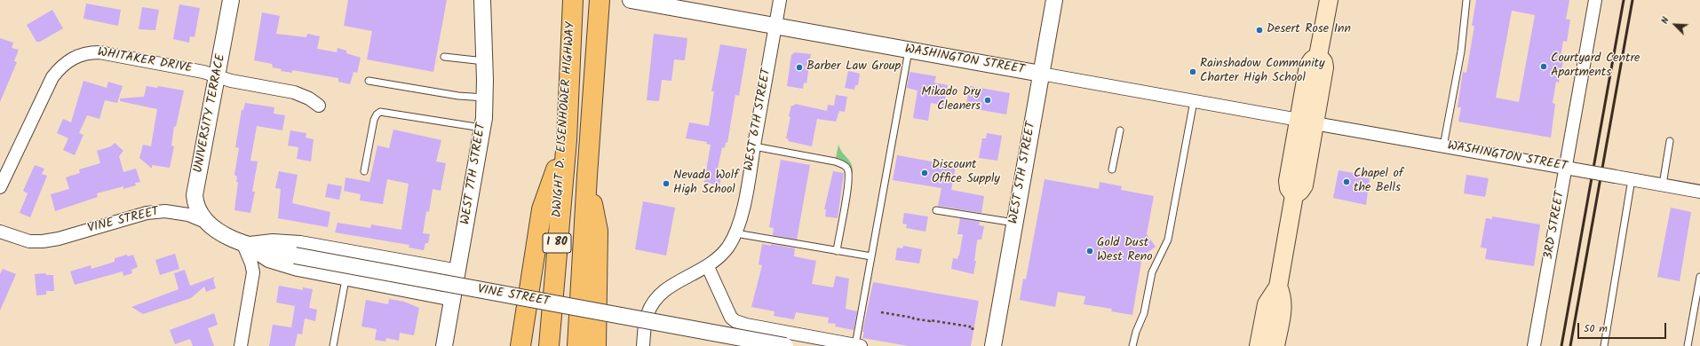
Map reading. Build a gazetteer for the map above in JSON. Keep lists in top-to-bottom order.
{
  "streets": {
    "highway": ["DWIGHT D. EISENHOWER HIGHWAY", "I 80"],
    "street": [
      "WASHINGTON STREET",
      "WHITAKER DRIVE",
      "UNIVERSITY TERRACE",
      "WEST 6TH STREET",
      "WEST 5TH STREET",
      "WEST 7TH STREET",
      "VINE STREET",
      "3RD STREET"
    ]
  },
  "crossings": [
    ["WASHINGTON STREET", "WEST 6TH STREET"],
    ["WASHINGTON STREET", "WEST 5TH STREET"],
    ["WASHINGTON STREET", "3RD STREET"],
    ["WHITAKER DRIVE", "UNIVERSITY TERRACE"],
    ["UNIVERSITY TERRACE", "VINE STREET"],
    ["WEST 7TH STREET", "VINE STREET"]
  ],
  "places": [
    "Desert Rose Inn",
    "Courtyard Centre Apartments",
    "Barber Law Group",
    "Rainshadow Community Charter High School",
    "Mikado Dry Cleaners",
    "Discount Office Supply",
    "Chapel of the Bells",
    "Nevada Wolf High School",
    "Gold Dust West Reno"
  ],
  "scale_bar": "50 m",
  "north": "top left"
}
